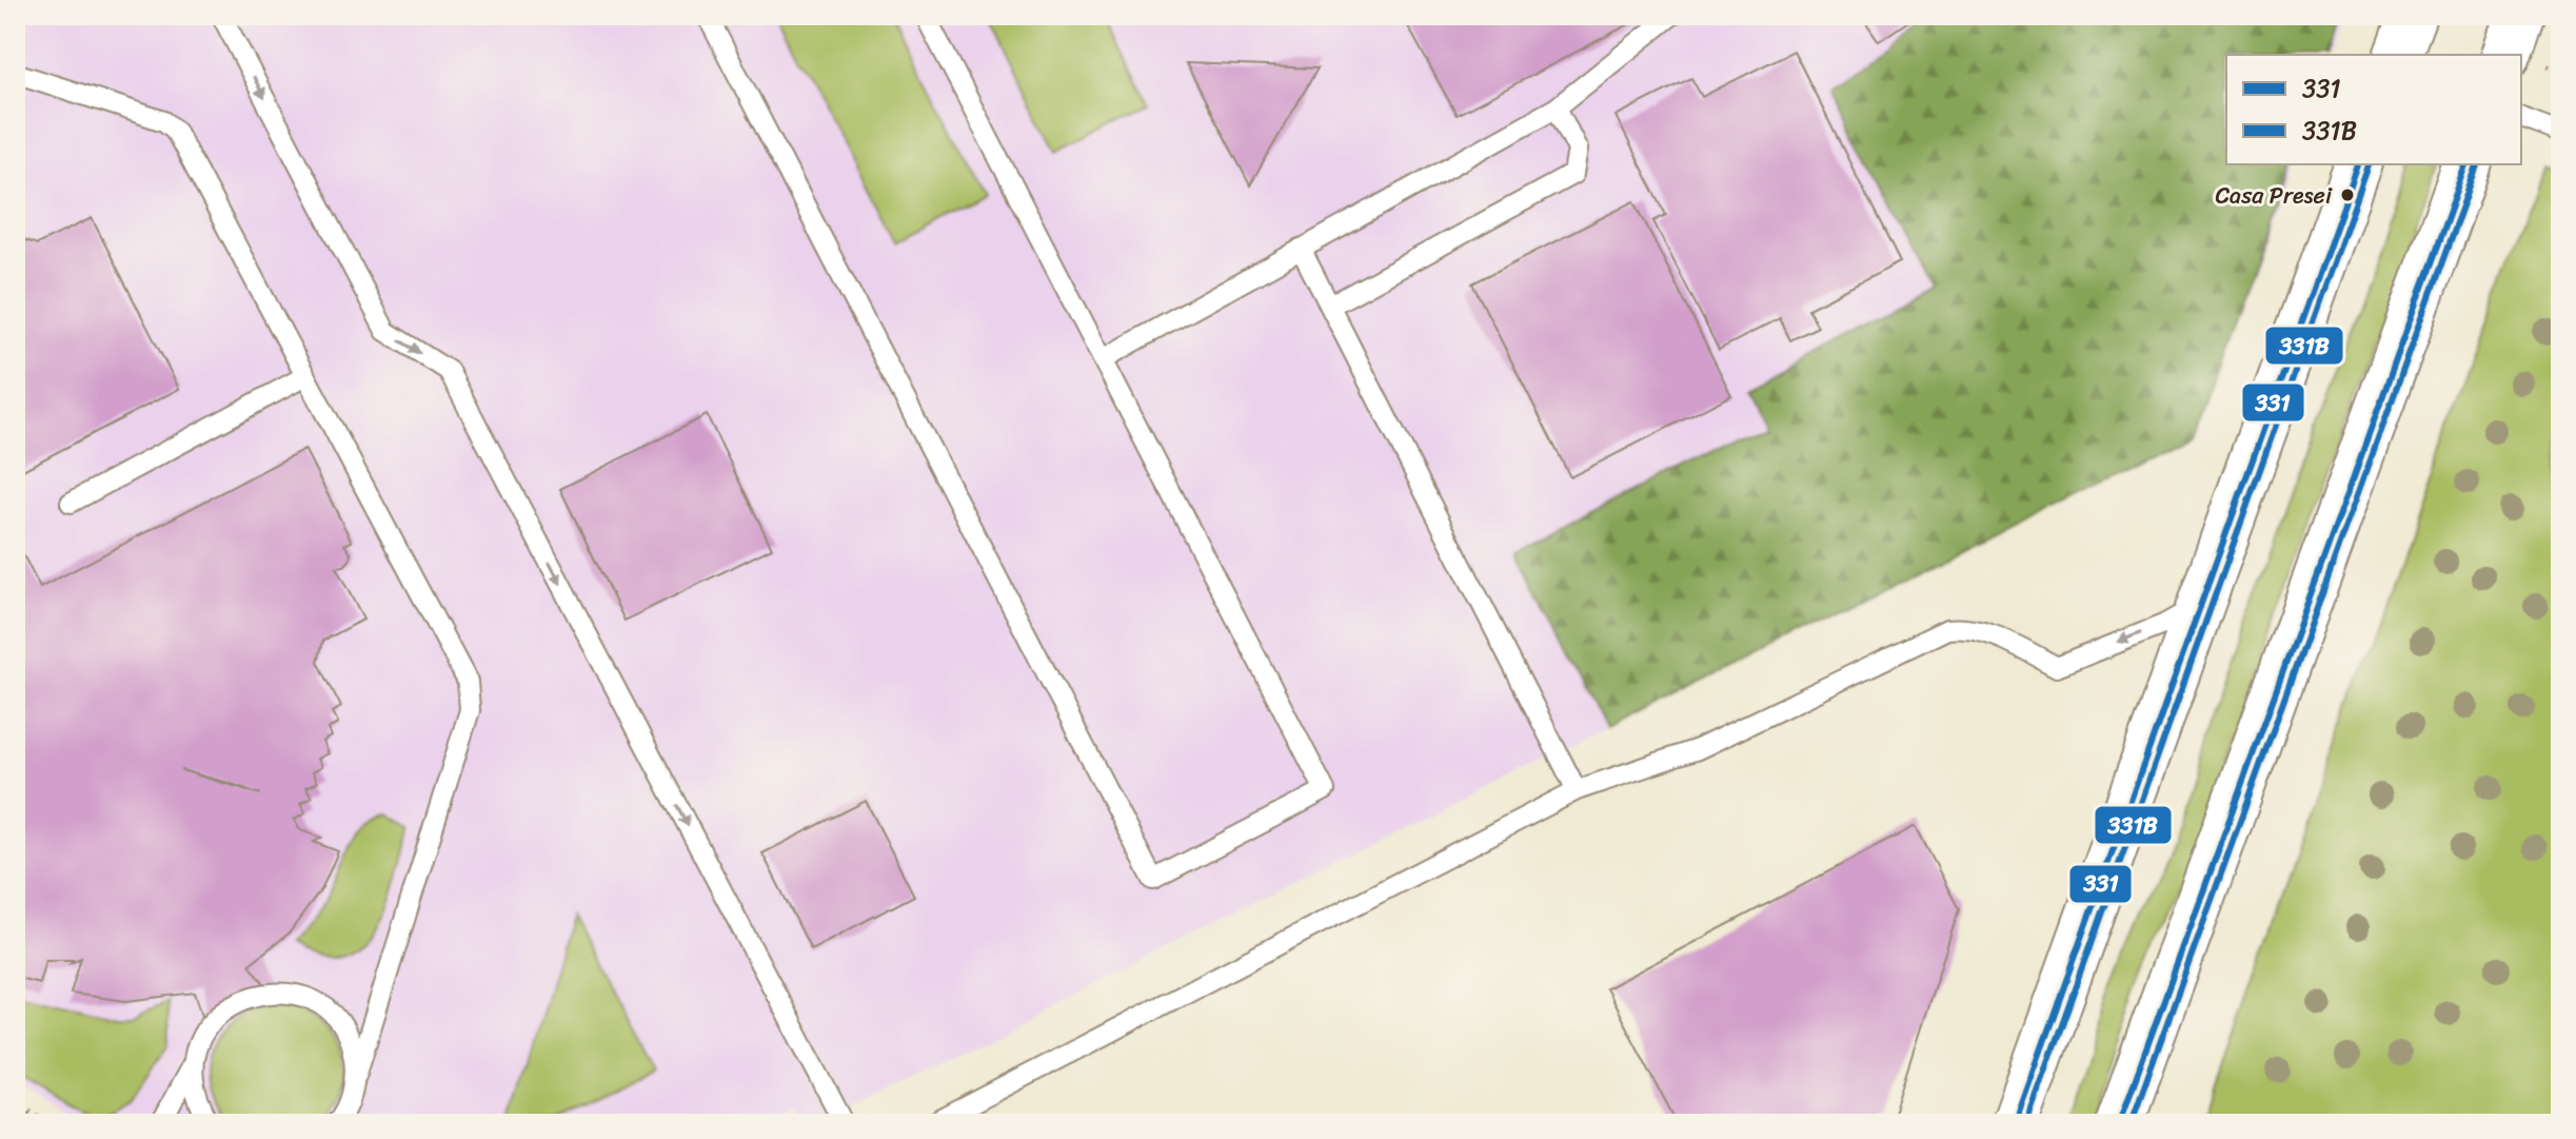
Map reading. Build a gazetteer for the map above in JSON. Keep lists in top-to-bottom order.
{
  "places": ["Casa Presei"],
  "lines": ["transit line 331", "transit line 331B"],
  "legend": ["331", "331B"]
}
